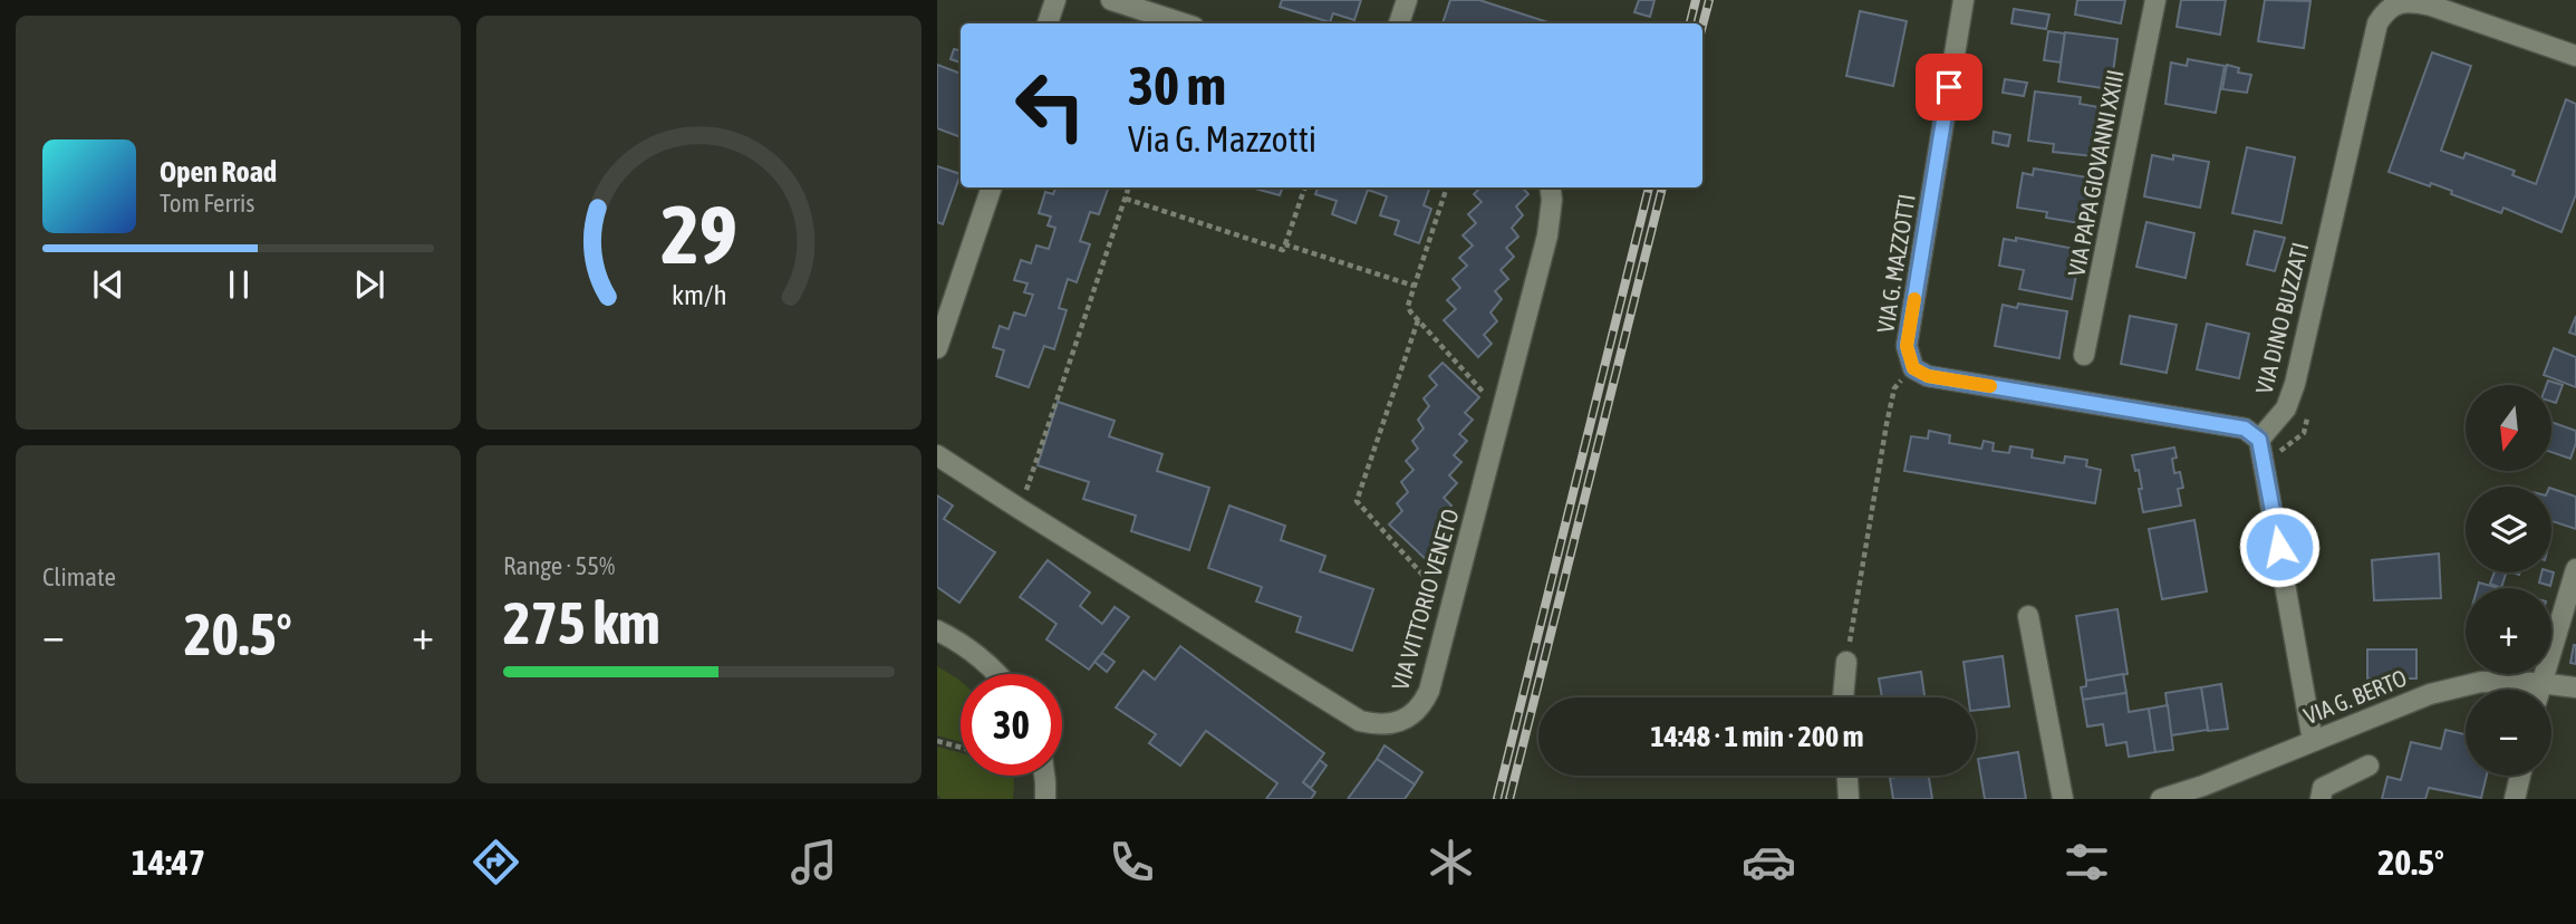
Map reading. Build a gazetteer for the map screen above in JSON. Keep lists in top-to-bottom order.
{
  "streets": {
    "street": [
      "VIA PAPA GIOVANNI XXIII",
      "VIA G. MAZZOTTI",
      "VIA DINO BUZZATI",
      "VIA VITTORIO VENETO",
      "VIA G. BERTO"
    ]
  },
  "north": "bottom",
  "page": {
    "turn": ["30 m", "Via G. Mazzotti"],
    "song": ["Open Road", "Tom Ferris"],
    "map_buttons": ["+", "−"],
    "tile": [
      "Climate",
      ["Range · 55%", "275 km"]
    ],
    "heat": ["−", "20.5°", "+"],
    "limit": "30",
    "trip": "14:48 · 1 min · 200 m",
    "tabs": ["14:47", "20.5°"],
    "gauge": ["29", "km/h"]
  }
}
